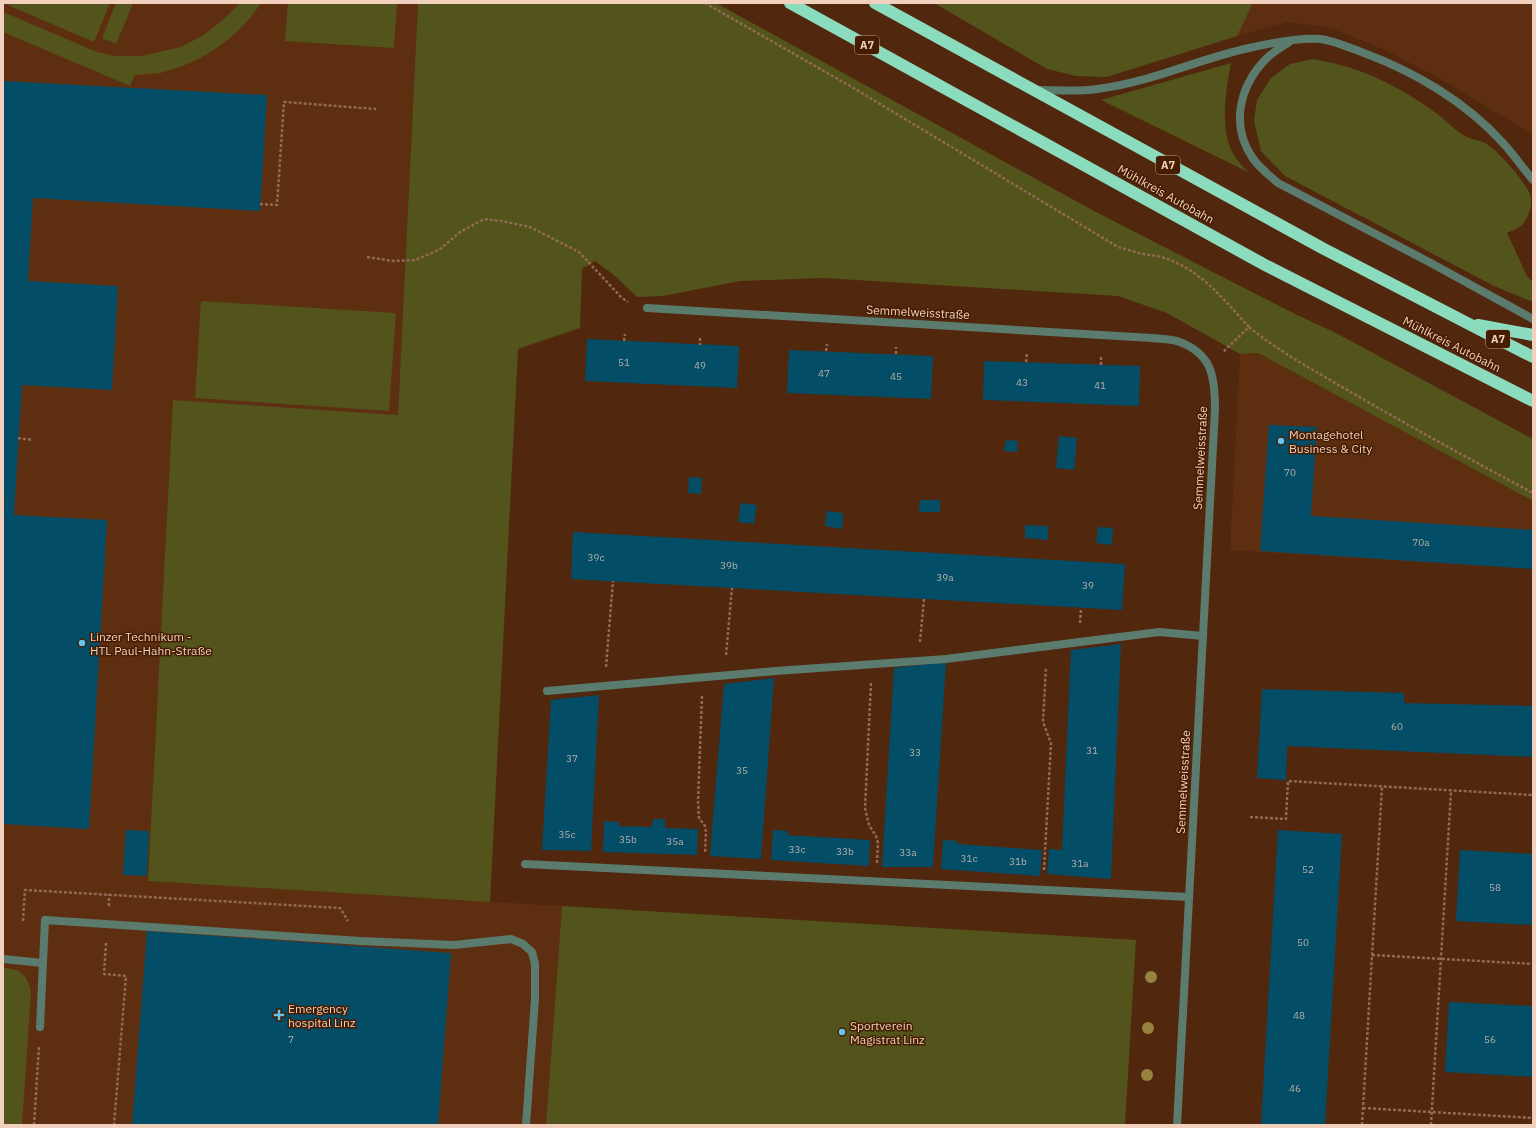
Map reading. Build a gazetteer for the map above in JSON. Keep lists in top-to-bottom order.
{
  "streets": {
    "highway": ["A7", "Mühlkreis Autobahn"],
    "street": ["Semmelweisstraße"]
  },
  "places": {
    "other": ["Montagehotel Business & City", "Linzer Technikum - HTL Paul-Hahn-Straße", "Sportverein Magistrat Linz"],
    "health": ["Emergency hospital Linz"]
  },
  "house_numbers": [
    "51",
    "49",
    "47",
    "45",
    "43",
    "41",
    "70",
    "70a",
    "39c",
    "39b",
    "39a",
    "39",
    "60",
    "31",
    "33",
    "37",
    "35",
    "35c",
    "35b",
    "35a",
    "33c",
    "33b",
    "33a",
    "31c",
    "31b",
    "31a",
    "52",
    "58",
    "50",
    "48",
    "7",
    "56",
    "46"
  ]
}
